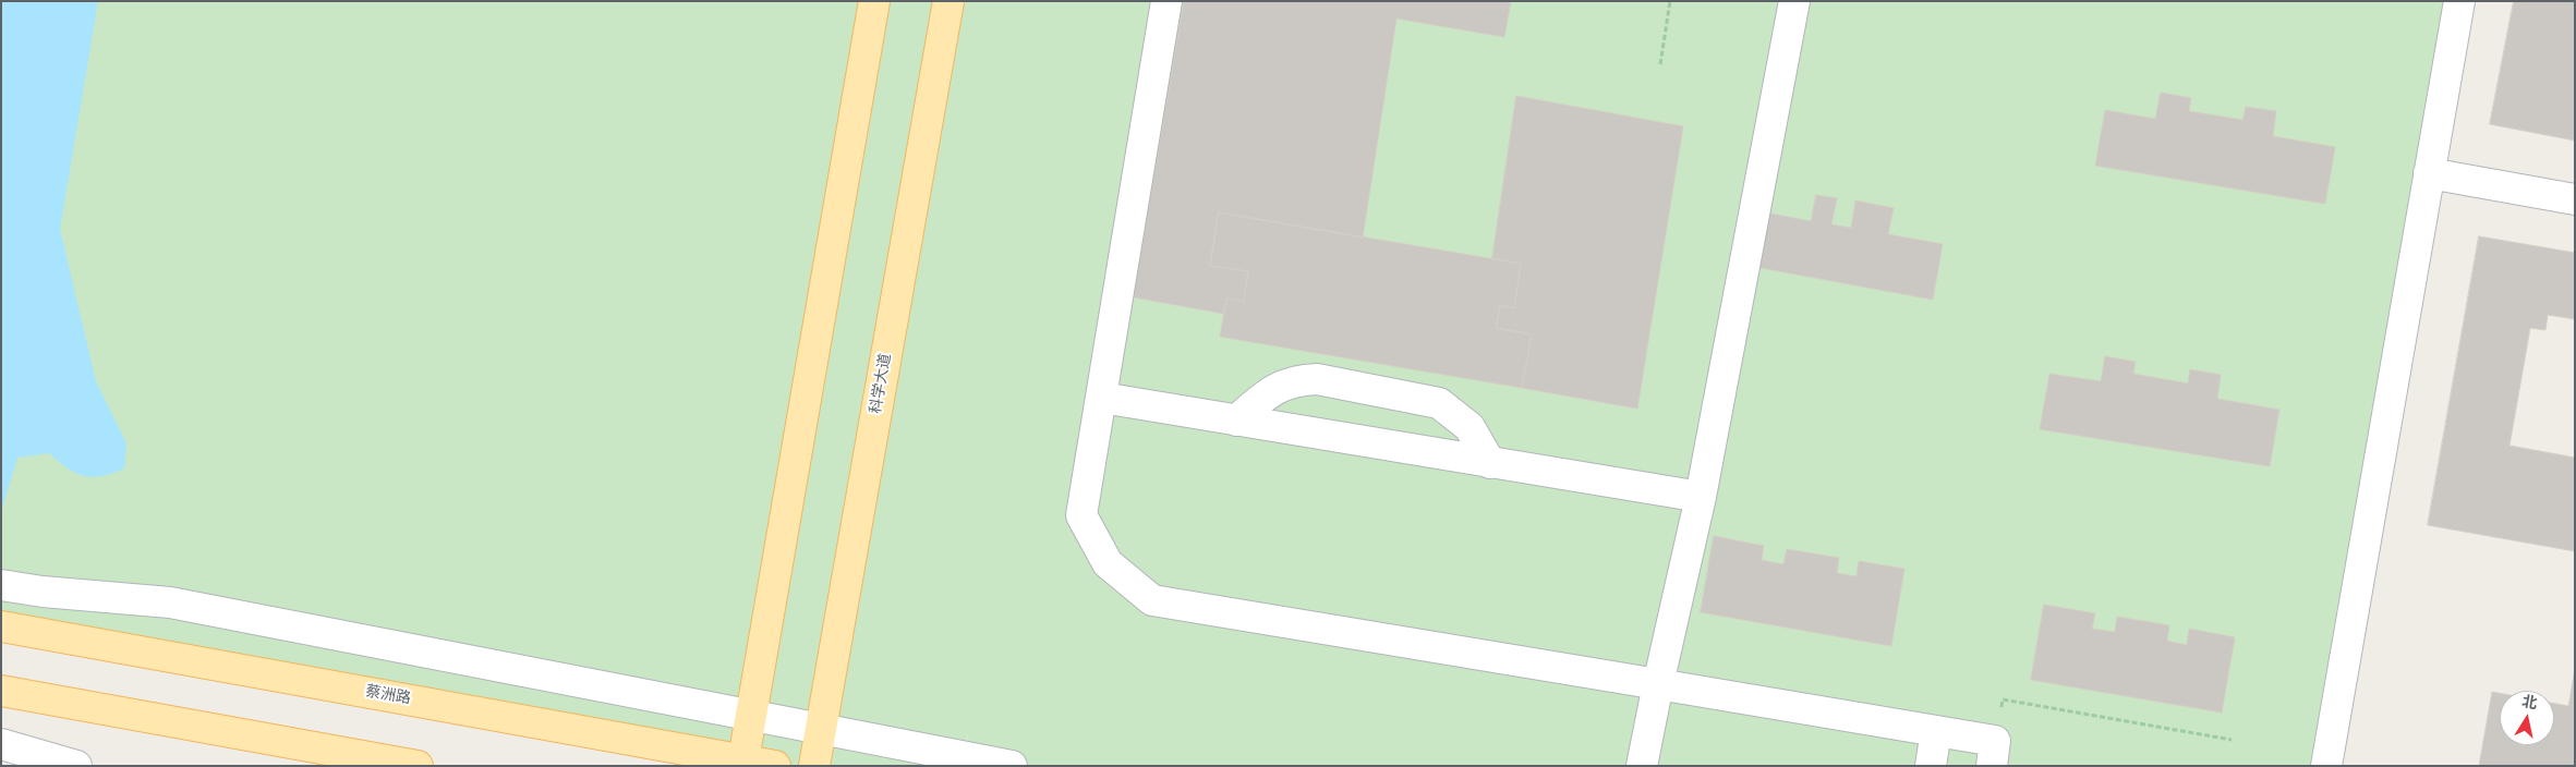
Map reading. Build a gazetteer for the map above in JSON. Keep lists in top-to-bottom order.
{
  "streets": {
    "main road": ["科学大道", "蔡洲路"]
  },
  "north": "top"
}
